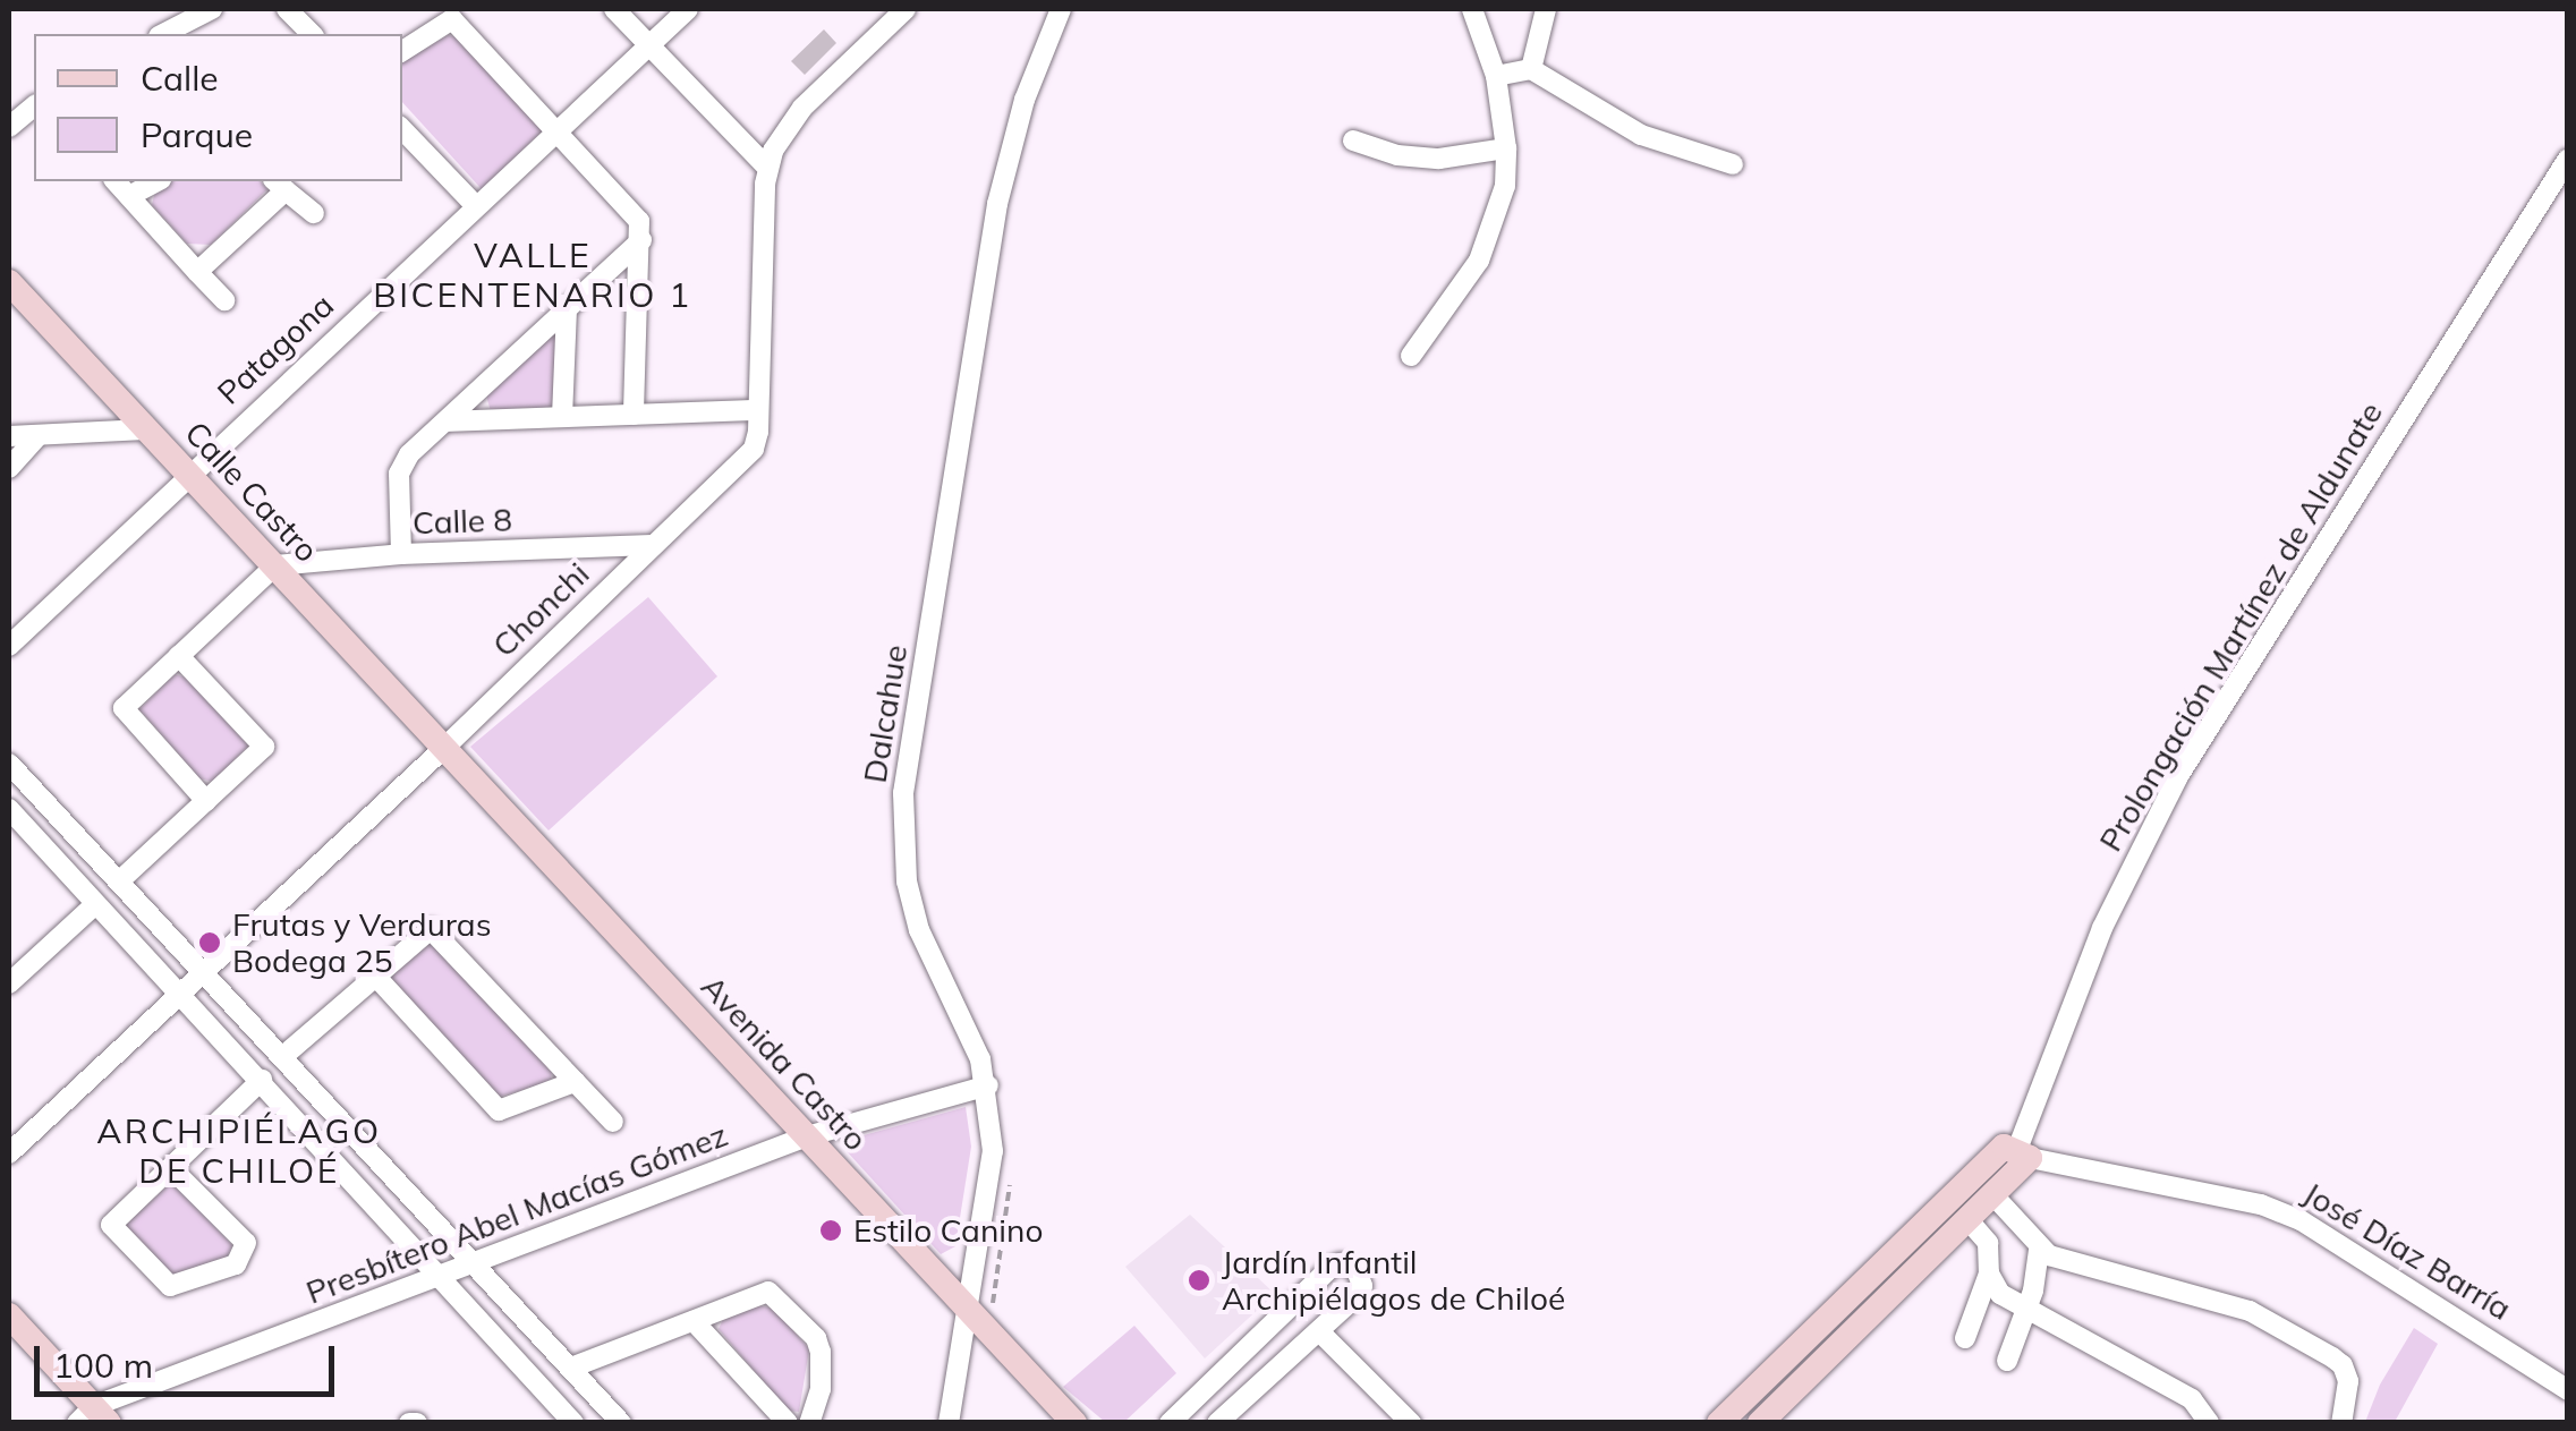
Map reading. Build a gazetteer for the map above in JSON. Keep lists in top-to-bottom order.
{
  "streets": {
    "street": [
      "Patagona",
      "Calle Castro",
      "Calle 8",
      "Chonchi",
      "Prolongación Martínez de Aldunate",
      "Dalcahue",
      "Avenida Castro",
      "Presbítero Abel Macías Gómez",
      "José Díaz Barría"
    ]
  },
  "crossings": [
    ["Patagona", "Calle Castro"],
    ["Calle Castro", "Calle 8"],
    ["Calle Castro", "Chonchi"],
    ["Calle Castro", "Avenida Castro"],
    ["Calle 8", "Chonchi"],
    ["Chonchi", "Avenida Castro"],
    ["Prolongación Martínez de Aldunate", "José Díaz Barría"],
    ["Dalcahue", "Avenida Castro"],
    ["Dalcahue", "Presbítero Abel Macías Gómez"],
    ["Avenida Castro", "Presbítero Abel Macías Gómez"]
  ],
  "districts": ["VALLE BICENTENARIO 1", "ARCHIPIÉLAGO DE CHILOÉ"],
  "places": ["Frutas y Verduras Bodega 25", "Estilo Canino", "Jardín Infantil Archipiélagos de Chiloé"],
  "legend": ["Calle", "Parque"],
  "scale_bar": "100 m"
}
